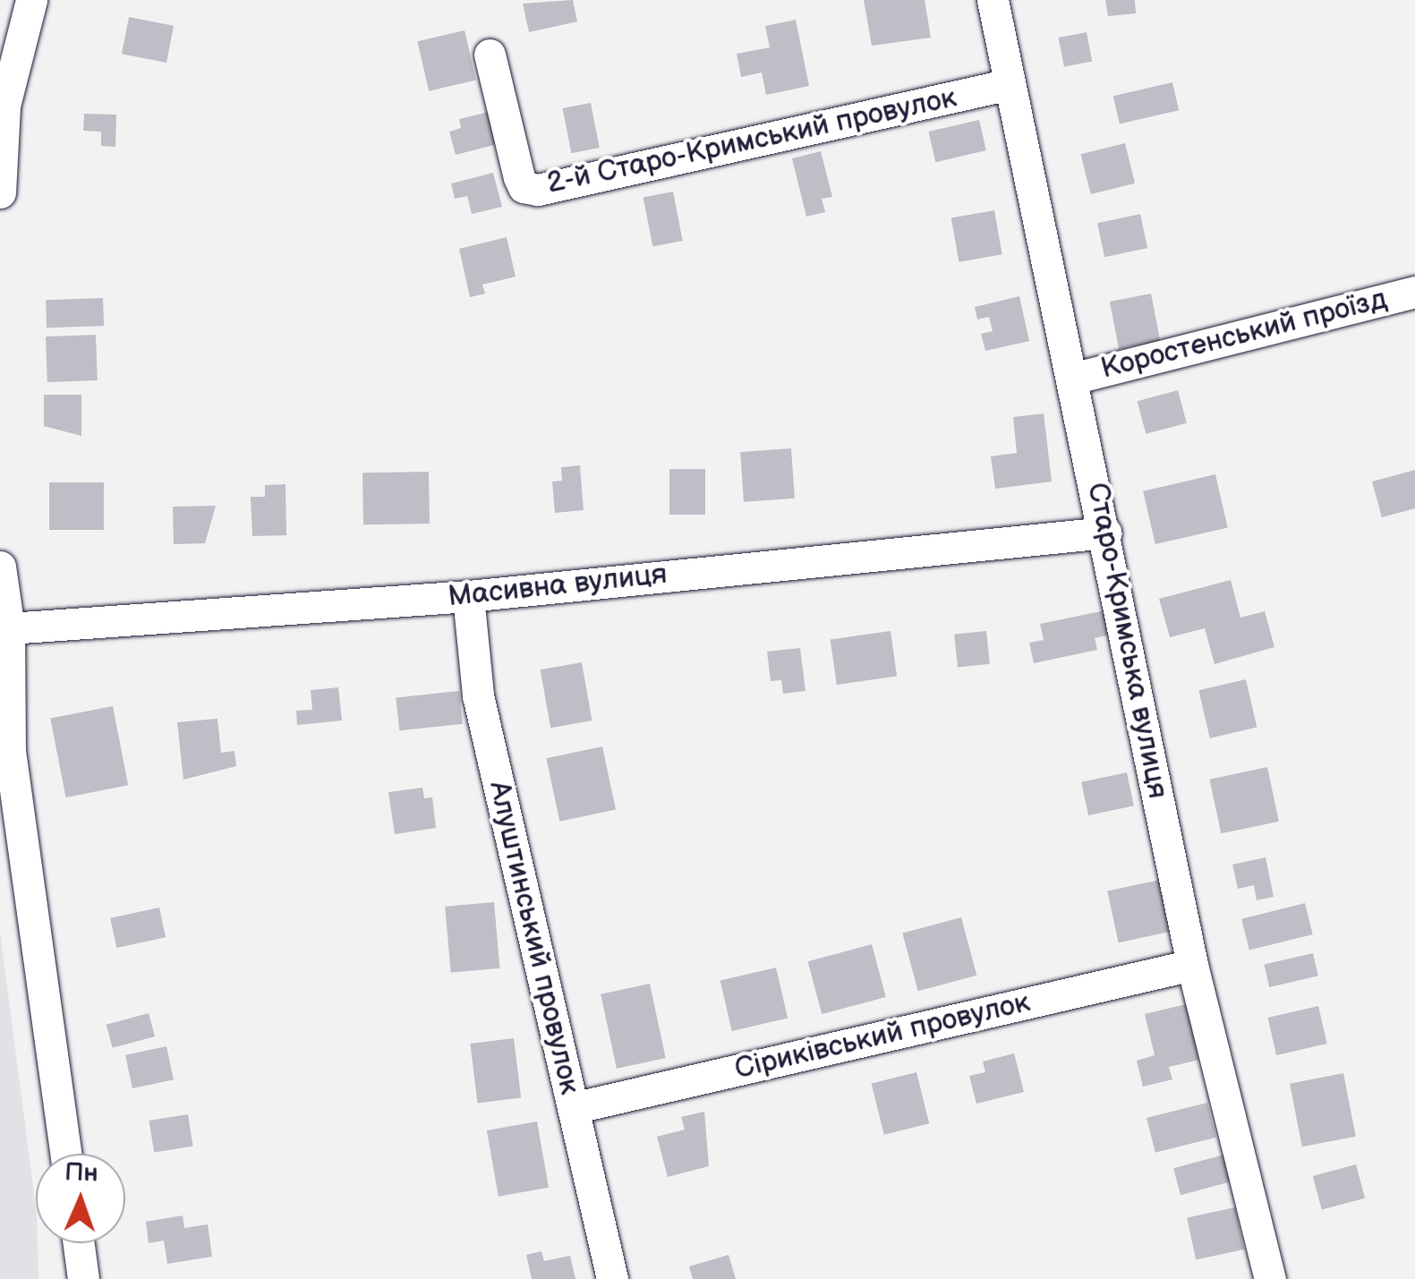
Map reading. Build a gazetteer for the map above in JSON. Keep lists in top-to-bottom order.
{
  "streets": {
    "street": [
      "2-й Старо-Кримський провулок",
      "Коростенський проїзд",
      "Масивна вулиця",
      "Старо-Кримська вулиця",
      "Алуштинський провулок",
      "Сіриківський провулок"
    ]
  },
  "crossings": [
    ["2-й Старо-Кримський провулок", "Старо-Кримська вулиця"],
    ["Коростенський проїзд", "Старо-Кримська вулиця"],
    ["Масивна вулиця", "Старо-Кримська вулиця"],
    ["Масивна вулиця", "Алуштинський провулок"],
    ["Старо-Кримська вулиця", "Сіриківський провулок"],
    ["Алуштинський провулок", "Сіриківський провулок"]
  ],
  "north": "top"
}
